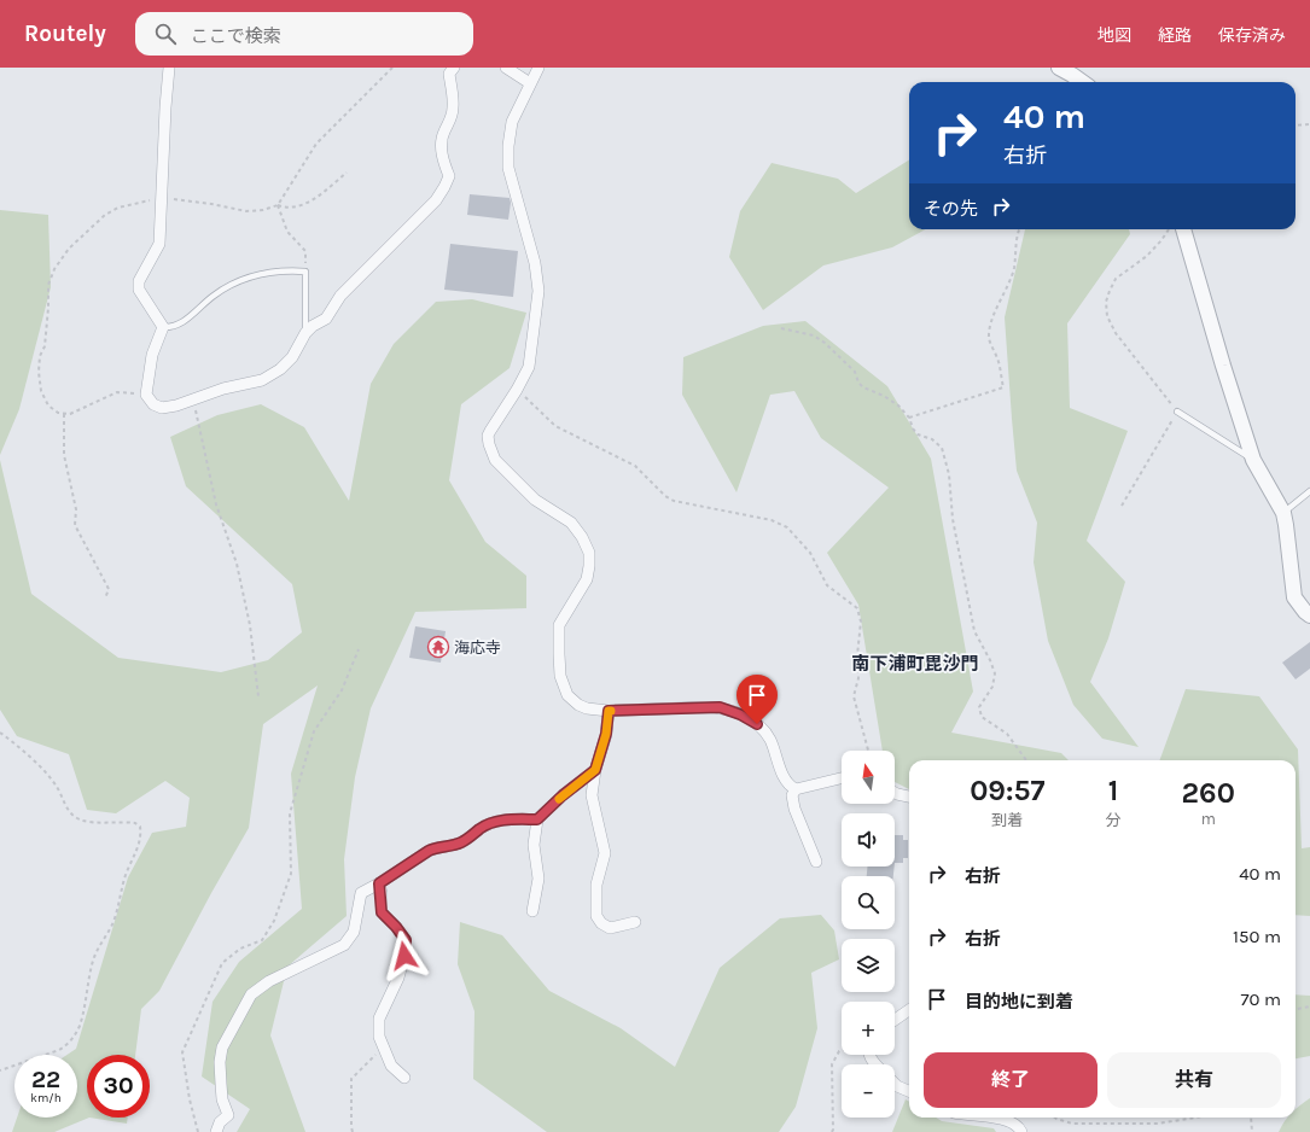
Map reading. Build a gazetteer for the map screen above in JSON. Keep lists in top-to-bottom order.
{
  "districts": ["南下浦町毘沙門"],
  "places": {
    "temple": ["海応寺"]
  },
  "north": "top",
  "page": {
    "header": "Routely",
    "search": "ここで検索",
    "nav": ["地図", "経路", "保存済み"],
    "turn": ["40 m", "右折"],
    "then": "その先",
    "map_buttons": ["+", "−"],
    "eta": [
      "09:57",
      "到着",
      "1",
      "分",
      "260",
      "m"
    ],
    "list": [
      {
        "name": "右折",
        "value": "40 m"
      },
      {
        "name": "右折",
        "value": "150 m"
      },
      {
        "name": "目的地に到着",
        "value": "70 m"
      }
    ],
    "buttons": ["終了", "共有"],
    "speed": "22 km/h",
    "limit": "30"
  }
}
